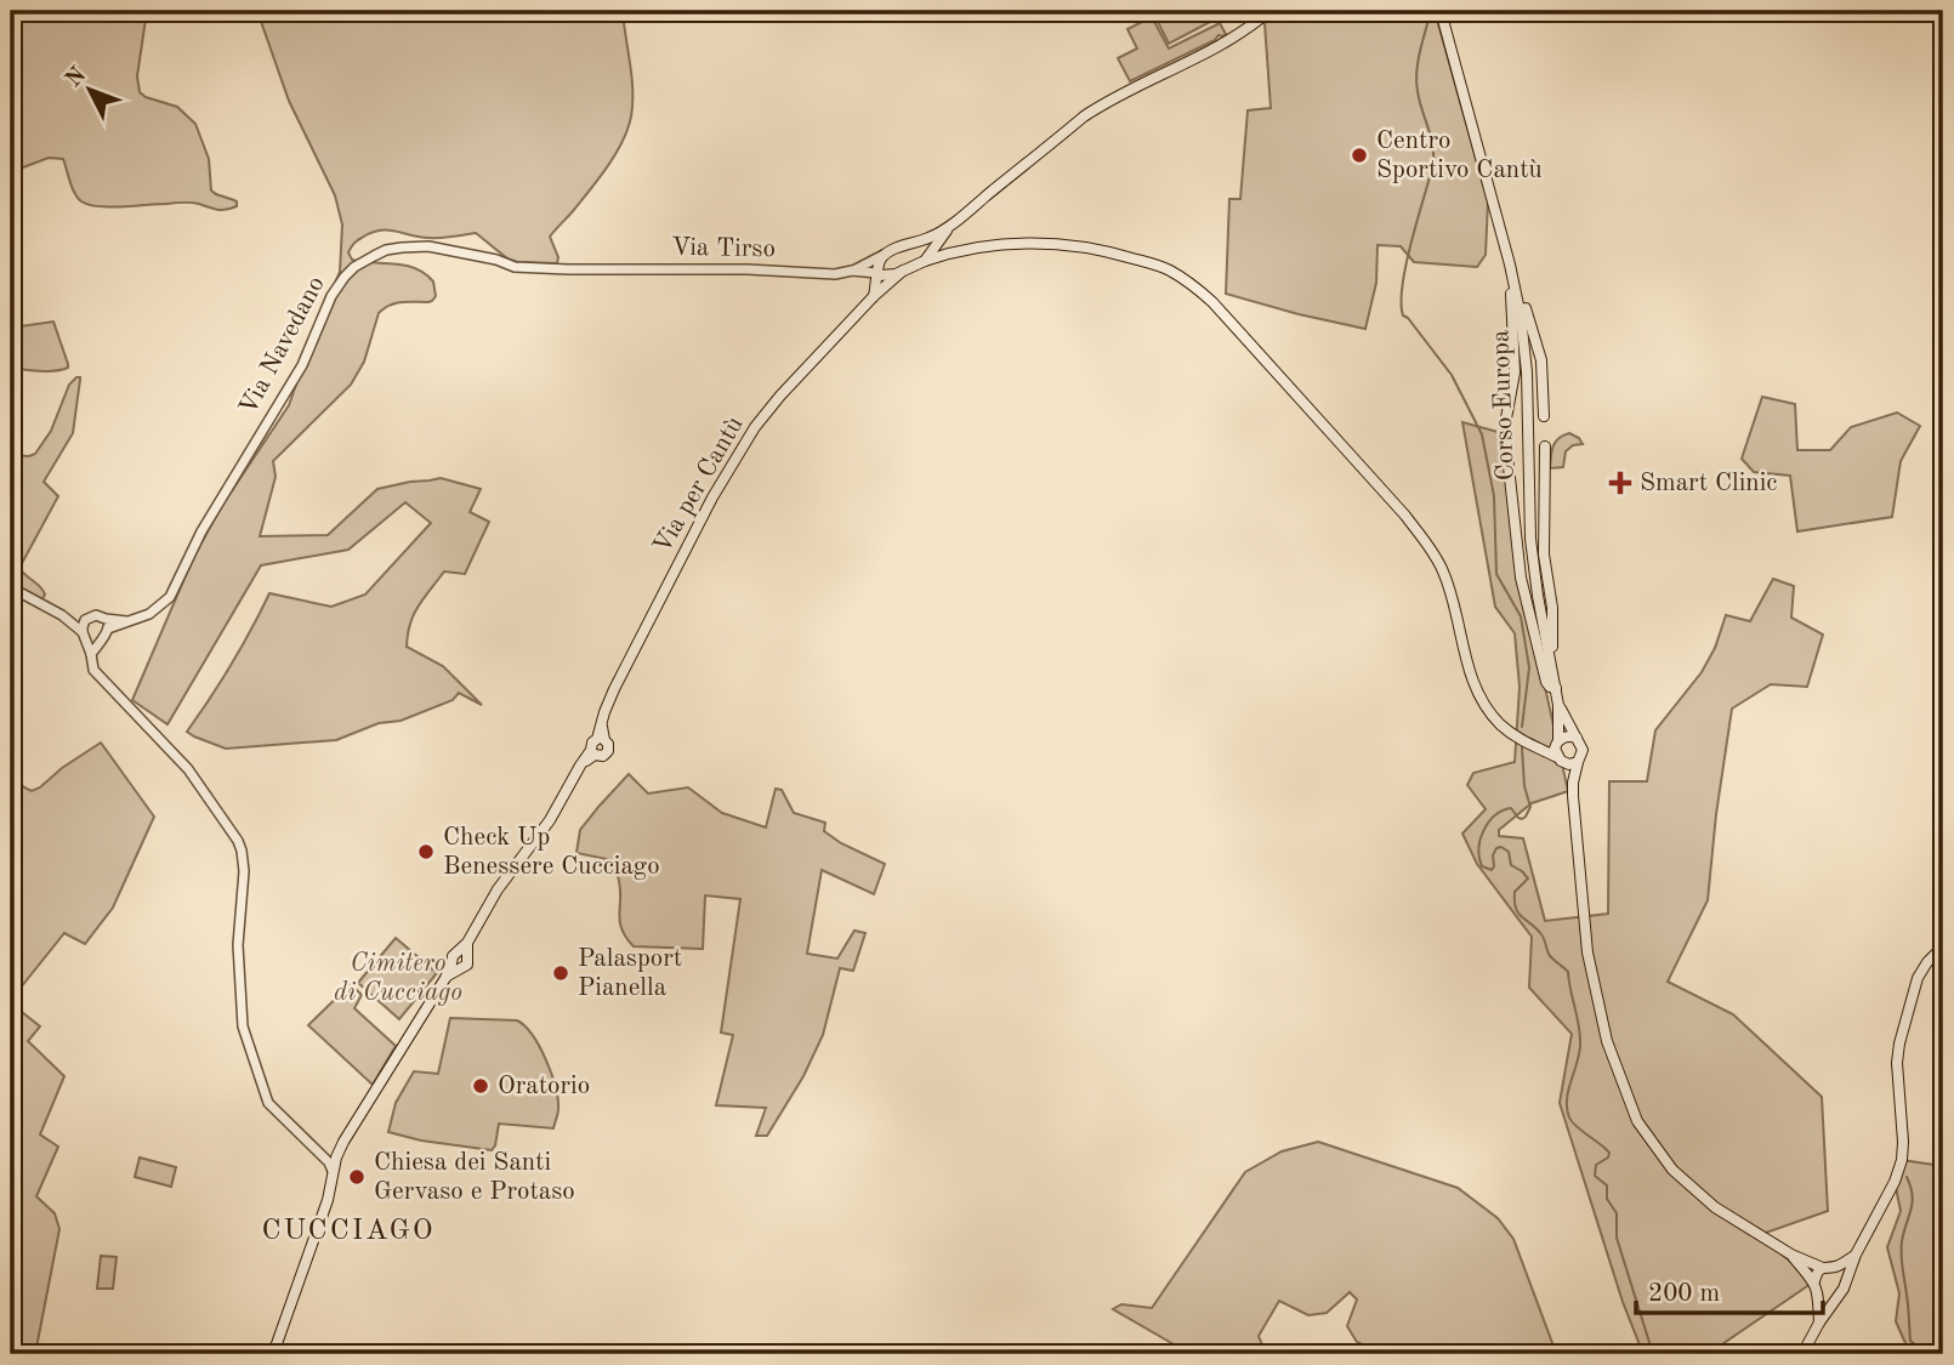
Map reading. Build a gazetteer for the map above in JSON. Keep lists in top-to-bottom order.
{
  "streets": {
    "main road": ["Corso Europa", "Via per Cantù"],
    "street": ["Via Tirso", "Via Navedano"]
  },
  "crossings": [
    ["Via Tirso", "Via Navedano"]
  ],
  "districts": ["CUCCIAGO"],
  "parks": ["Cimitero di Cucciago"],
  "places": {
    "other": [
      "Centro Sportivo Cantù",
      "Check Up Benessere Cucciago",
      "Palasport Pianella",
      "Oratorio",
      "Chiesa dei Santi Gervaso e Protaso"
    ],
    "health": ["Smart Clinic"]
  },
  "scale_bar": "200 m",
  "north": "top left"
}
